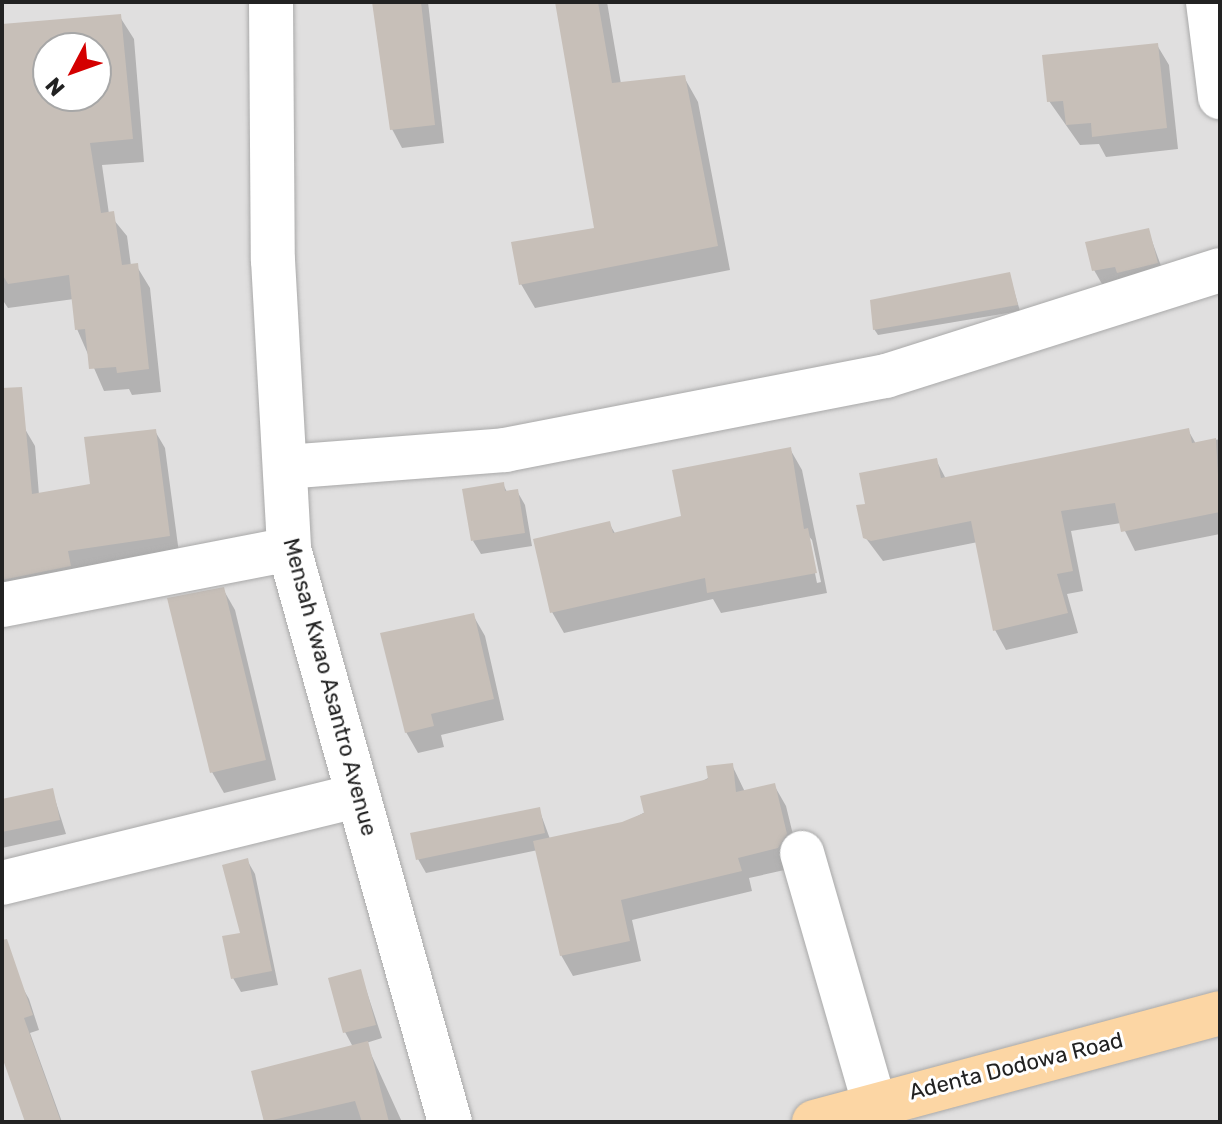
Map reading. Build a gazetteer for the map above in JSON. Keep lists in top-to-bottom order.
{
  "streets": {
    "main road": ["Adenta Dodowa Road"],
    "street": ["Mensah Kwao Asantro Avenue"]
  },
  "north": "bottom left"
}
